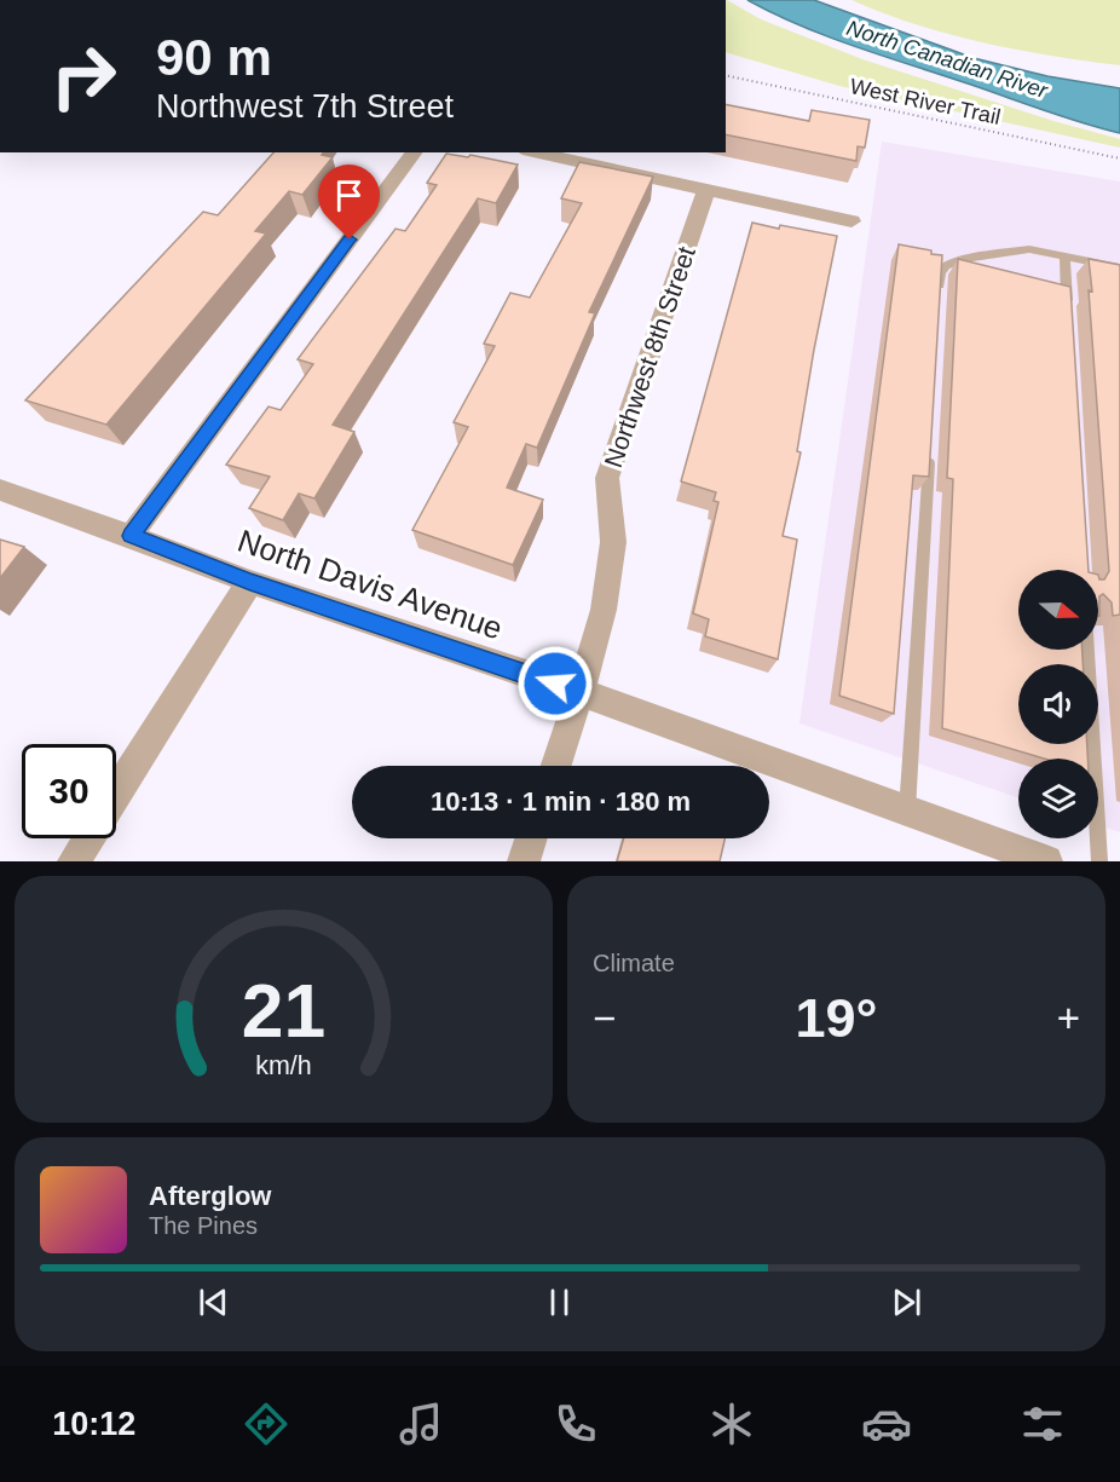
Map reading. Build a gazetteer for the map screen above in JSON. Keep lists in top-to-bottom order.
{
  "streets": {
    "street": ["Northwest 8th Street", "North Davis Avenue"],
    "path": ["West River Trail"]
  },
  "crossings": [
    ["Northwest 8th Street", "North Davis Avenue"]
  ],
  "water": ["North Canadian River"],
  "north": "right",
  "page": {
    "turn": ["90 m", "Northwest 7th Street"],
    "limit": "30",
    "trip": "10:13 · 1 min · 180 m",
    "tile": "Climate",
    "heat": ["−", "19°", "+"],
    "song": ["Afterglow", "The Pines"],
    "tabs": "10:12",
    "gauge": ["21", "km/h"]
  }
}
